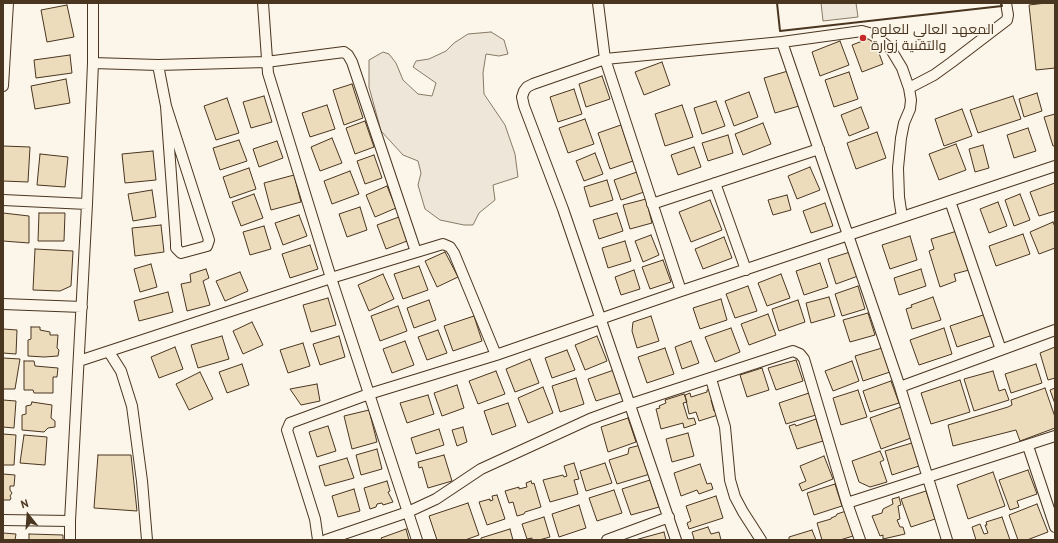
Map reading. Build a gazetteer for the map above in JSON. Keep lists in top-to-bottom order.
{
  "places": ["المعهد العالي للعلوم والتقنية زوارة"],
  "north": "top"
}
